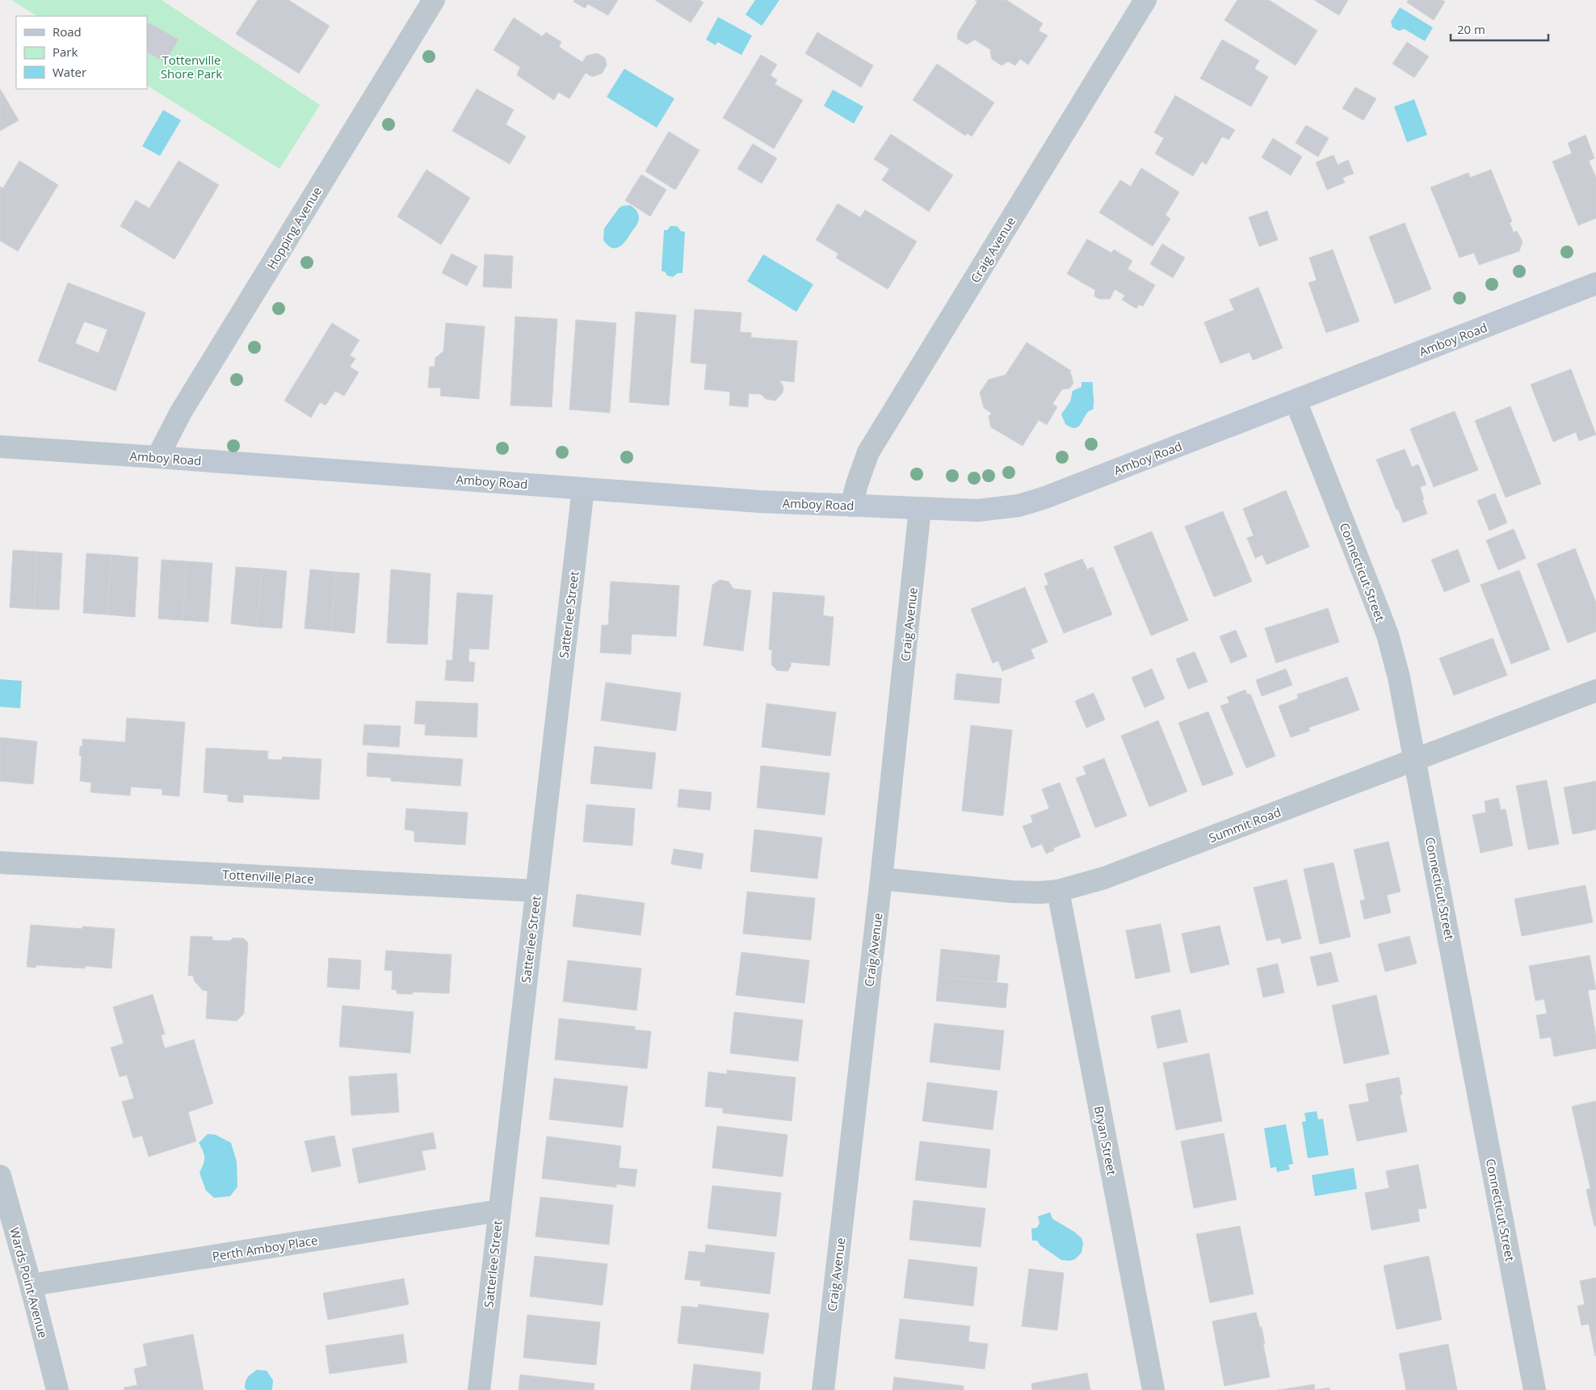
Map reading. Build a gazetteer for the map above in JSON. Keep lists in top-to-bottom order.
{
  "streets": {
    "street": [
      "Hopping Avenue",
      "Craig Avenue",
      "Amboy Road",
      "Connecticut Street",
      "Satterlee Street",
      "Summit Road",
      "Tottenville Place",
      "Bryan Street",
      "Perth Amboy Place",
      "Wards Point Avenue"
    ]
  },
  "crossings": [
    ["Hopping Avenue", "Amboy Road"],
    ["Craig Avenue", "Amboy Road"],
    ["Craig Avenue", "Summit Road"],
    ["Amboy Road", "Connecticut Street"],
    ["Amboy Road", "Satterlee Street"],
    ["Connecticut Street", "Summit Road"],
    ["Satterlee Street", "Tottenville Place"],
    ["Satterlee Street", "Perth Amboy Place"],
    ["Summit Road", "Bryan Street"],
    ["Perth Amboy Place", "Wards Point Avenue"]
  ],
  "parks": ["Tottenville Shore Park"],
  "legend": ["Road", "Park", "Water"],
  "scale_bar": "20 m"
}
